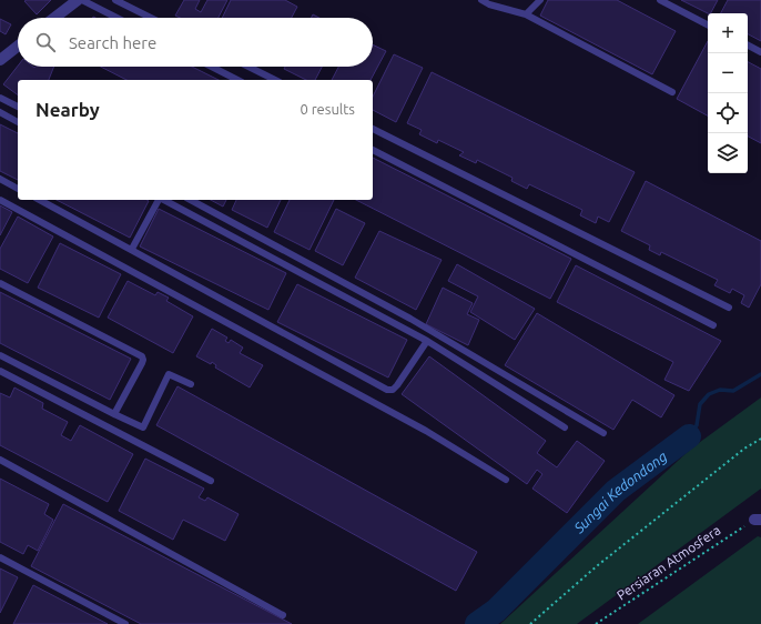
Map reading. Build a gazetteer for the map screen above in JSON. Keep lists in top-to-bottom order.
{
  "streets": {
    "path": ["Persiaran Atmosfera"]
  },
  "water": ["Sungai Kedondong"],
  "page": {
    "map_buttons": ["+", "−"],
    "search": "Search here",
    "heading": ["Nearby", "0 results"]
  }
}
